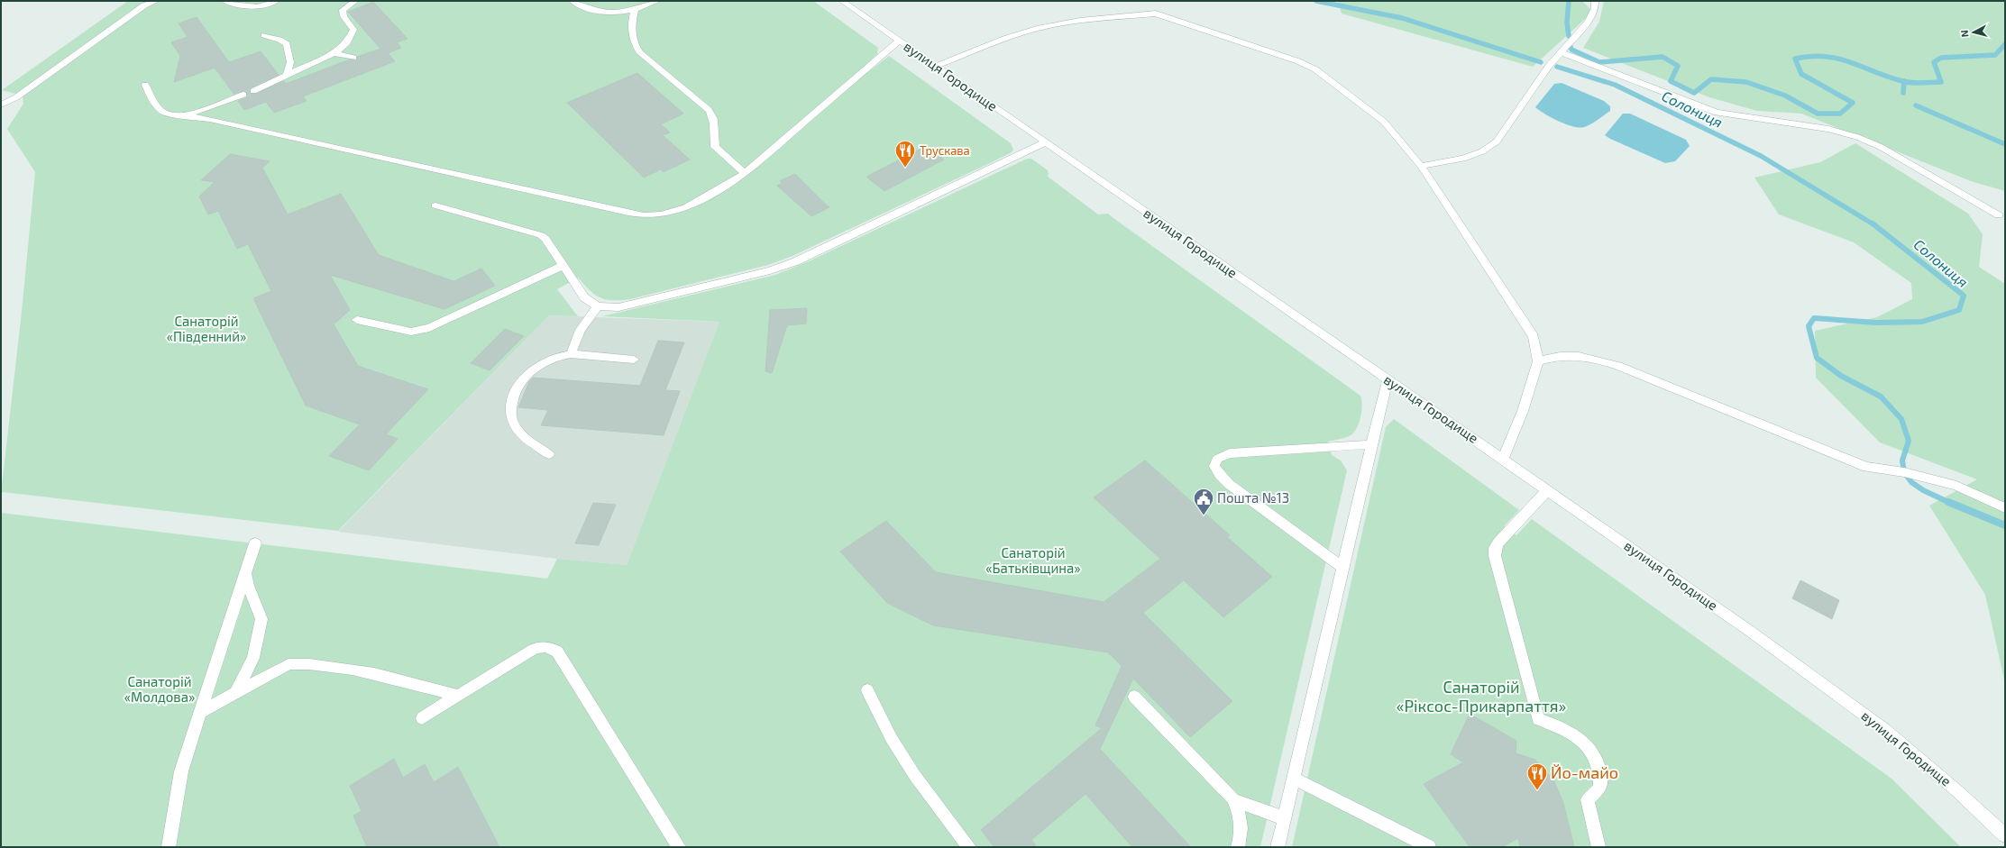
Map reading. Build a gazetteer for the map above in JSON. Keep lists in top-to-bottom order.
{
  "streets": {
    "street": ["вулиця Городище"]
  },
  "water": ["Солониця"],
  "parks": [
    "Санаторій «Південний»",
    "Санаторій «Батьківщина»",
    "Санаторій «Молдова»",
    "Санаторій «Ріксос-Прикарпаття»"
  ],
  "places": {
    "restaurant": ["Трускава", "Йо-майо"],
    "public building": ["Пошта №13"]
  },
  "north": "left"
}
